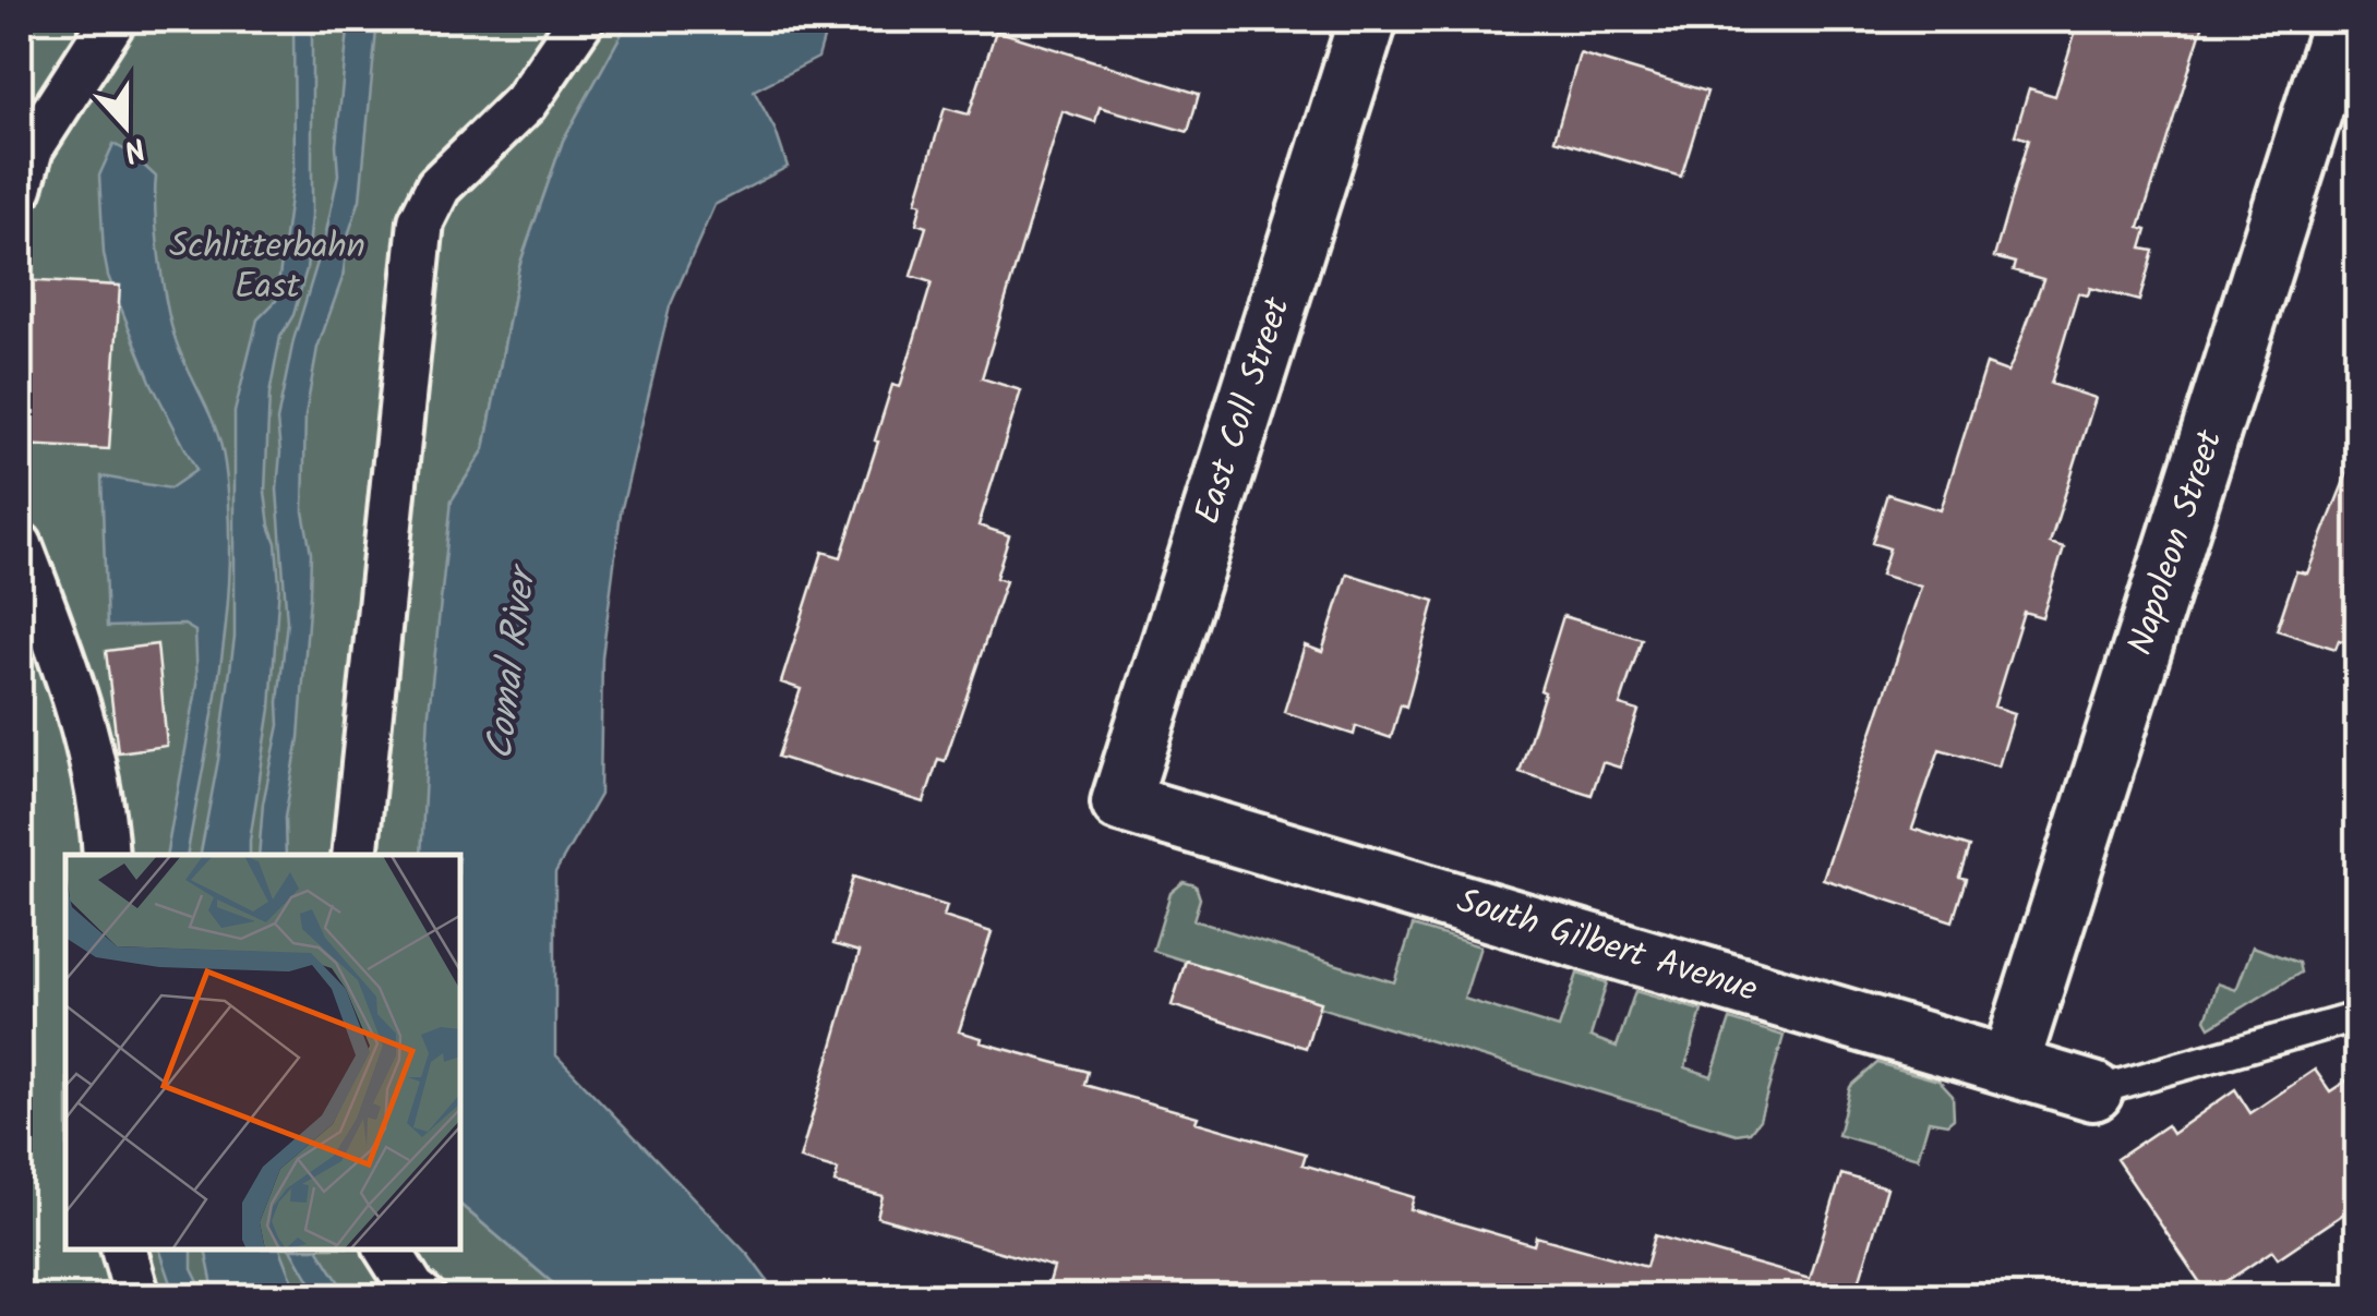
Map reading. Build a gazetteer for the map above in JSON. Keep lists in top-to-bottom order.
{
  "streets": {
    "street": ["East Coll Street", "Napoleon Street", "South Gilbert Avenue"]
  },
  "crossings": [
    ["East Coll Street", "South Gilbert Avenue"],
    ["Napoleon Street", "South Gilbert Avenue"]
  ],
  "water": ["Comal River"],
  "parks": ["Schlitterbahn East"],
  "north": "bottom"
}
